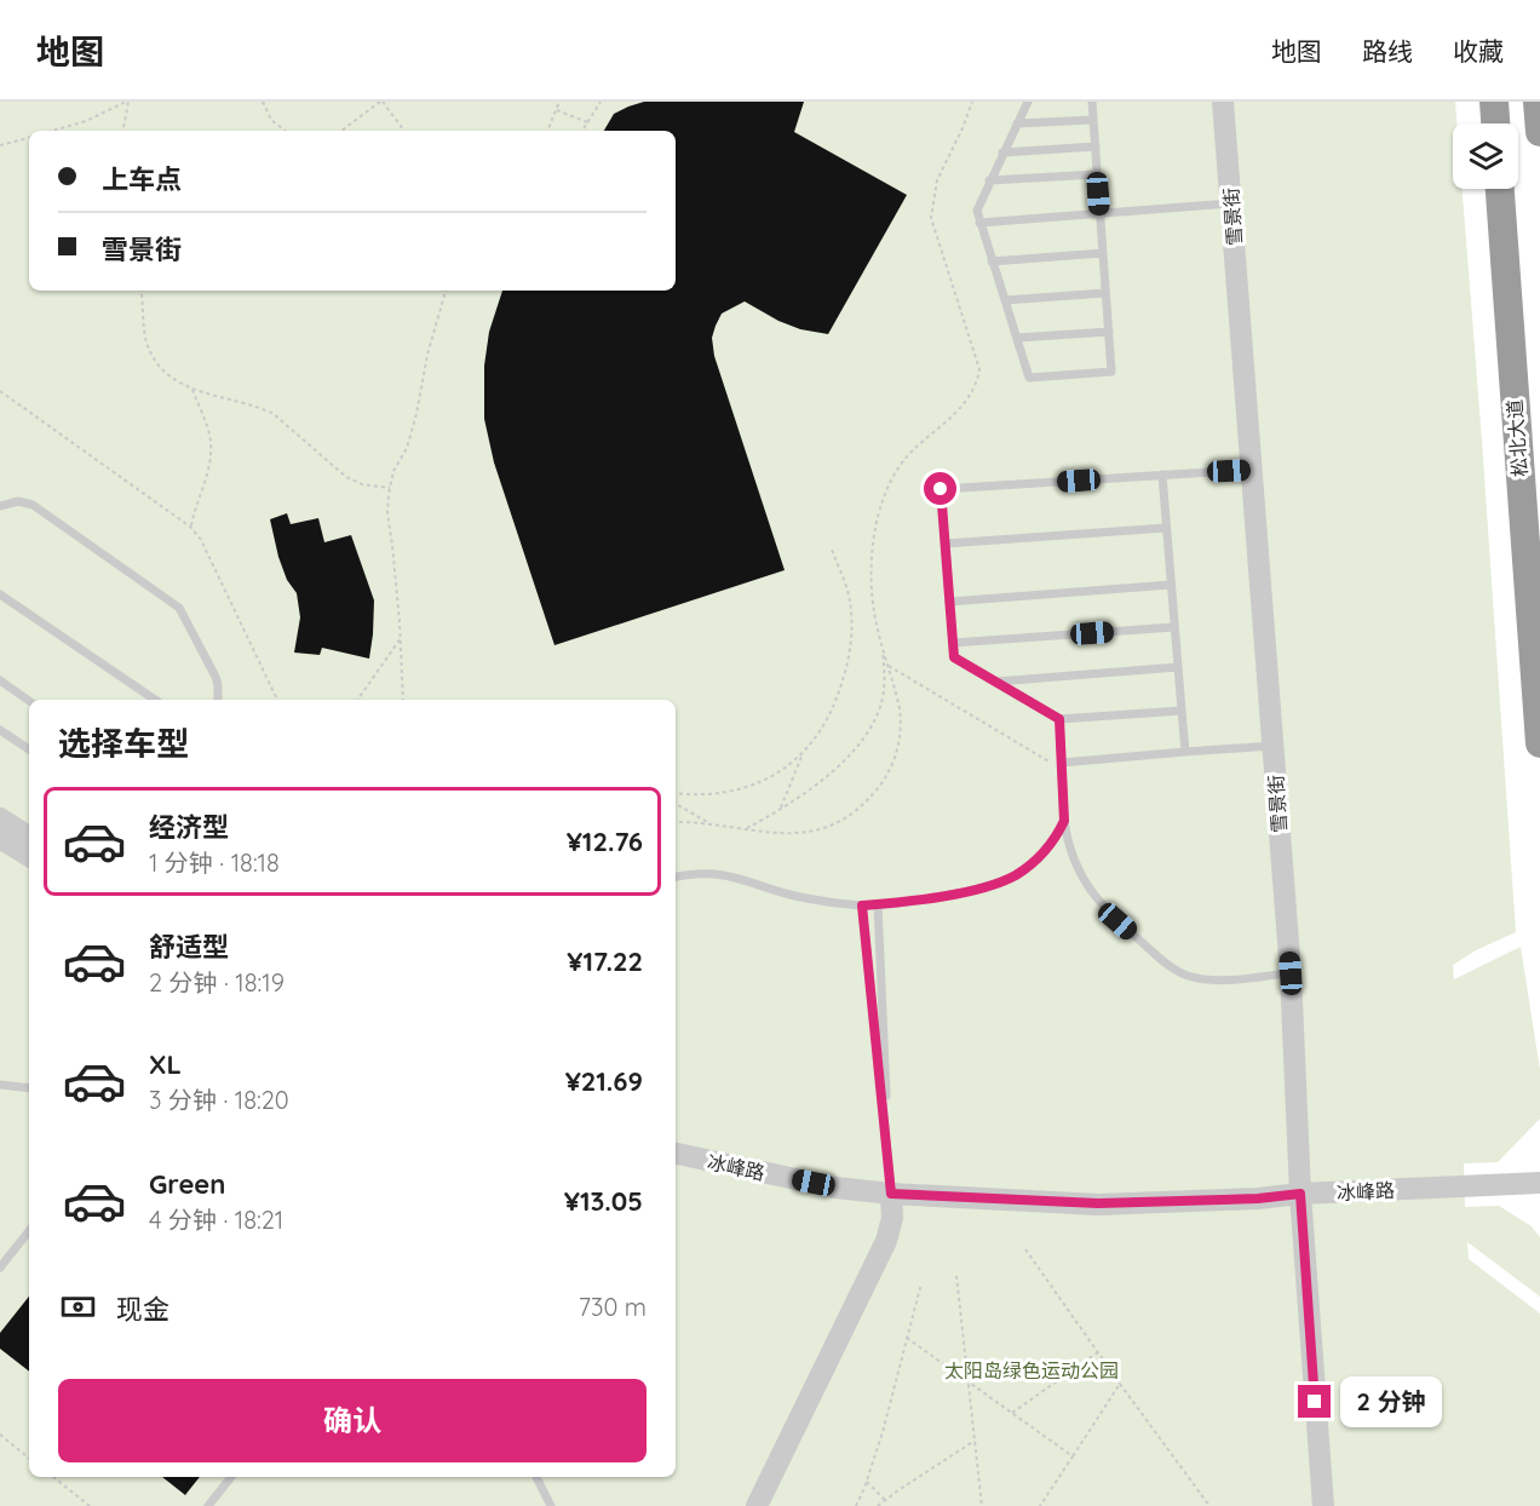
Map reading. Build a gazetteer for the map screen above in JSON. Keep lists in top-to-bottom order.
{
  "streets": {
    "highway": ["松北大道"],
    "street": ["雪景街", "冰峰路"]
  },
  "crossings": [
    ["雪景街", "冰峰路"]
  ],
  "parks": ["太阳岛绿色运动公园"],
  "page": {
    "header": "地图",
    "nav": ["地图", "路线", "收藏"],
    "banner": ["上车点", "雪景街"],
    "heading": "选择车型",
    "list": [
      {
        "name": "经济型",
        "note": "1 分钟 · 18:18",
        "value": "¥12.76"
      },
      {
        "name": "舒适型",
        "note": "2 分钟 · 18:19",
        "value": "¥17.22"
      },
      {
        "name": "XL",
        "note": "3 分钟 · 18:20",
        "value": "¥21.69"
      },
      {
        "name": "Green",
        "note": "4 分钟 · 18:21",
        "value": "¥13.05"
      }
    ],
    "pay": ["现金", "730 m"],
    "buttons": "确认",
    "bubble": "2 分钟"
  }
}
